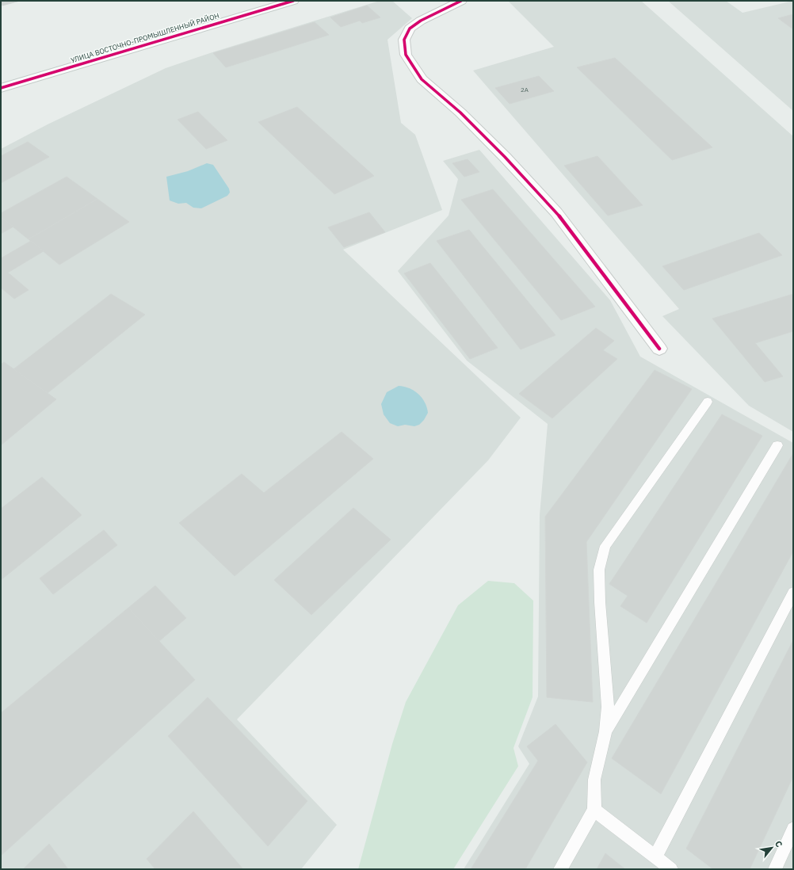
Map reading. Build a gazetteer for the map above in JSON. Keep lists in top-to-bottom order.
{
  "streets": {
    "street": ["УЛИЦА ВОСТОЧНО-ПРОМЫШЛЕННЫЙ РАЙОН"]
  },
  "house_numbers": ["2А"],
  "north": "top right"
}
